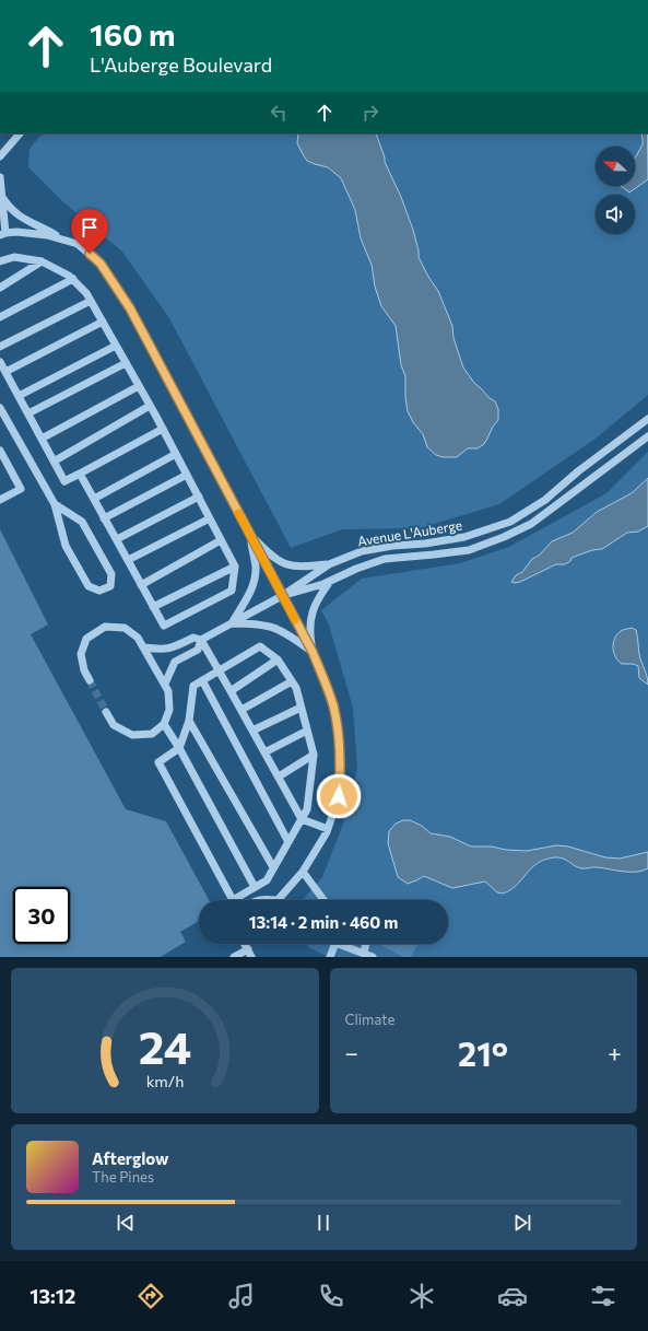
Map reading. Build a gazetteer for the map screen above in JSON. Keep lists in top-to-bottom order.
{
  "streets": {
    "street": ["Avenue L'Auberge"]
  },
  "north": "left",
  "page": {
    "turn": ["160 m", "L'Auberge Boulevard"],
    "limit": "30",
    "trip": "13:14 · 2 min · 460 m",
    "tile": "Climate",
    "heat": ["−", "21°", "+"],
    "song": ["Afterglow", "The Pines"],
    "tabs": "13:12",
    "gauge": ["24", "km/h"]
  }
}
